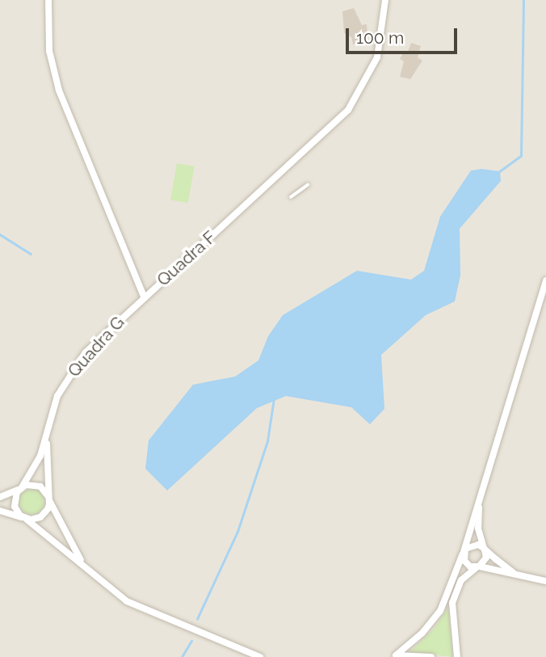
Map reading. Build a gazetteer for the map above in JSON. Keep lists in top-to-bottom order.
{
  "streets": {
    "street": ["Quadra F", "Quadra G"]
  },
  "crossings": [
    ["Quadra F", "Quadra G"]
  ],
  "scale_bar": "100 m"
}
